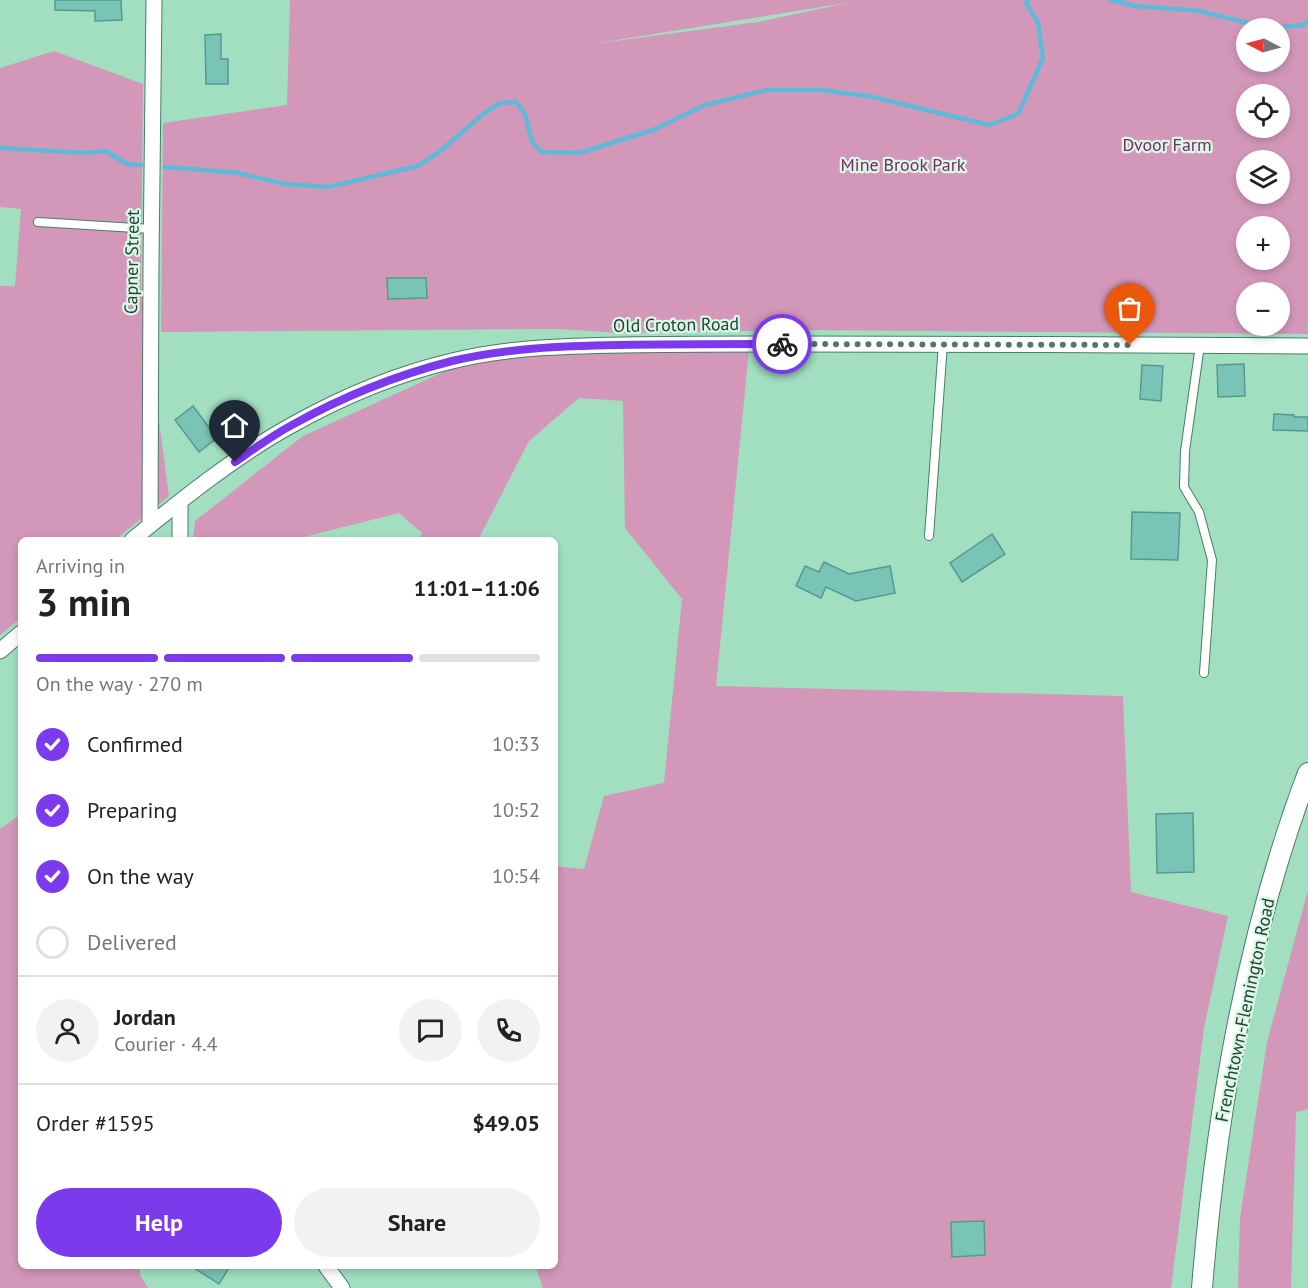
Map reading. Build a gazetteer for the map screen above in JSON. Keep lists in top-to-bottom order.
{
  "streets": {
    "main road": ["Frenchtown-Flemington Road"],
    "street": ["Capner Street", "Old Croton Road"]
  },
  "crossings": [
    ["Capner Street", "Old Croton Road"]
  ],
  "parks": ["Dvoor Farm", "Mine Brook Park"],
  "north": "left",
  "page": {
    "map_buttons": ["+", "−"],
    "heading": ["3 min", "Arriving in", "11:01–11:06"],
    "panel": [
      "Jordan",
      "Courier · 4.4",
      "Order #1595",
      "$49.05"
    ],
    "bar": "On the way · 270 m",
    "list": [
      ["Confirmed", "10:33"],
      ["Preparing", "10:52"],
      ["On the way", "10:54"],
      "Delivered"
    ],
    "buttons": ["Help", "Share"]
  }
}
